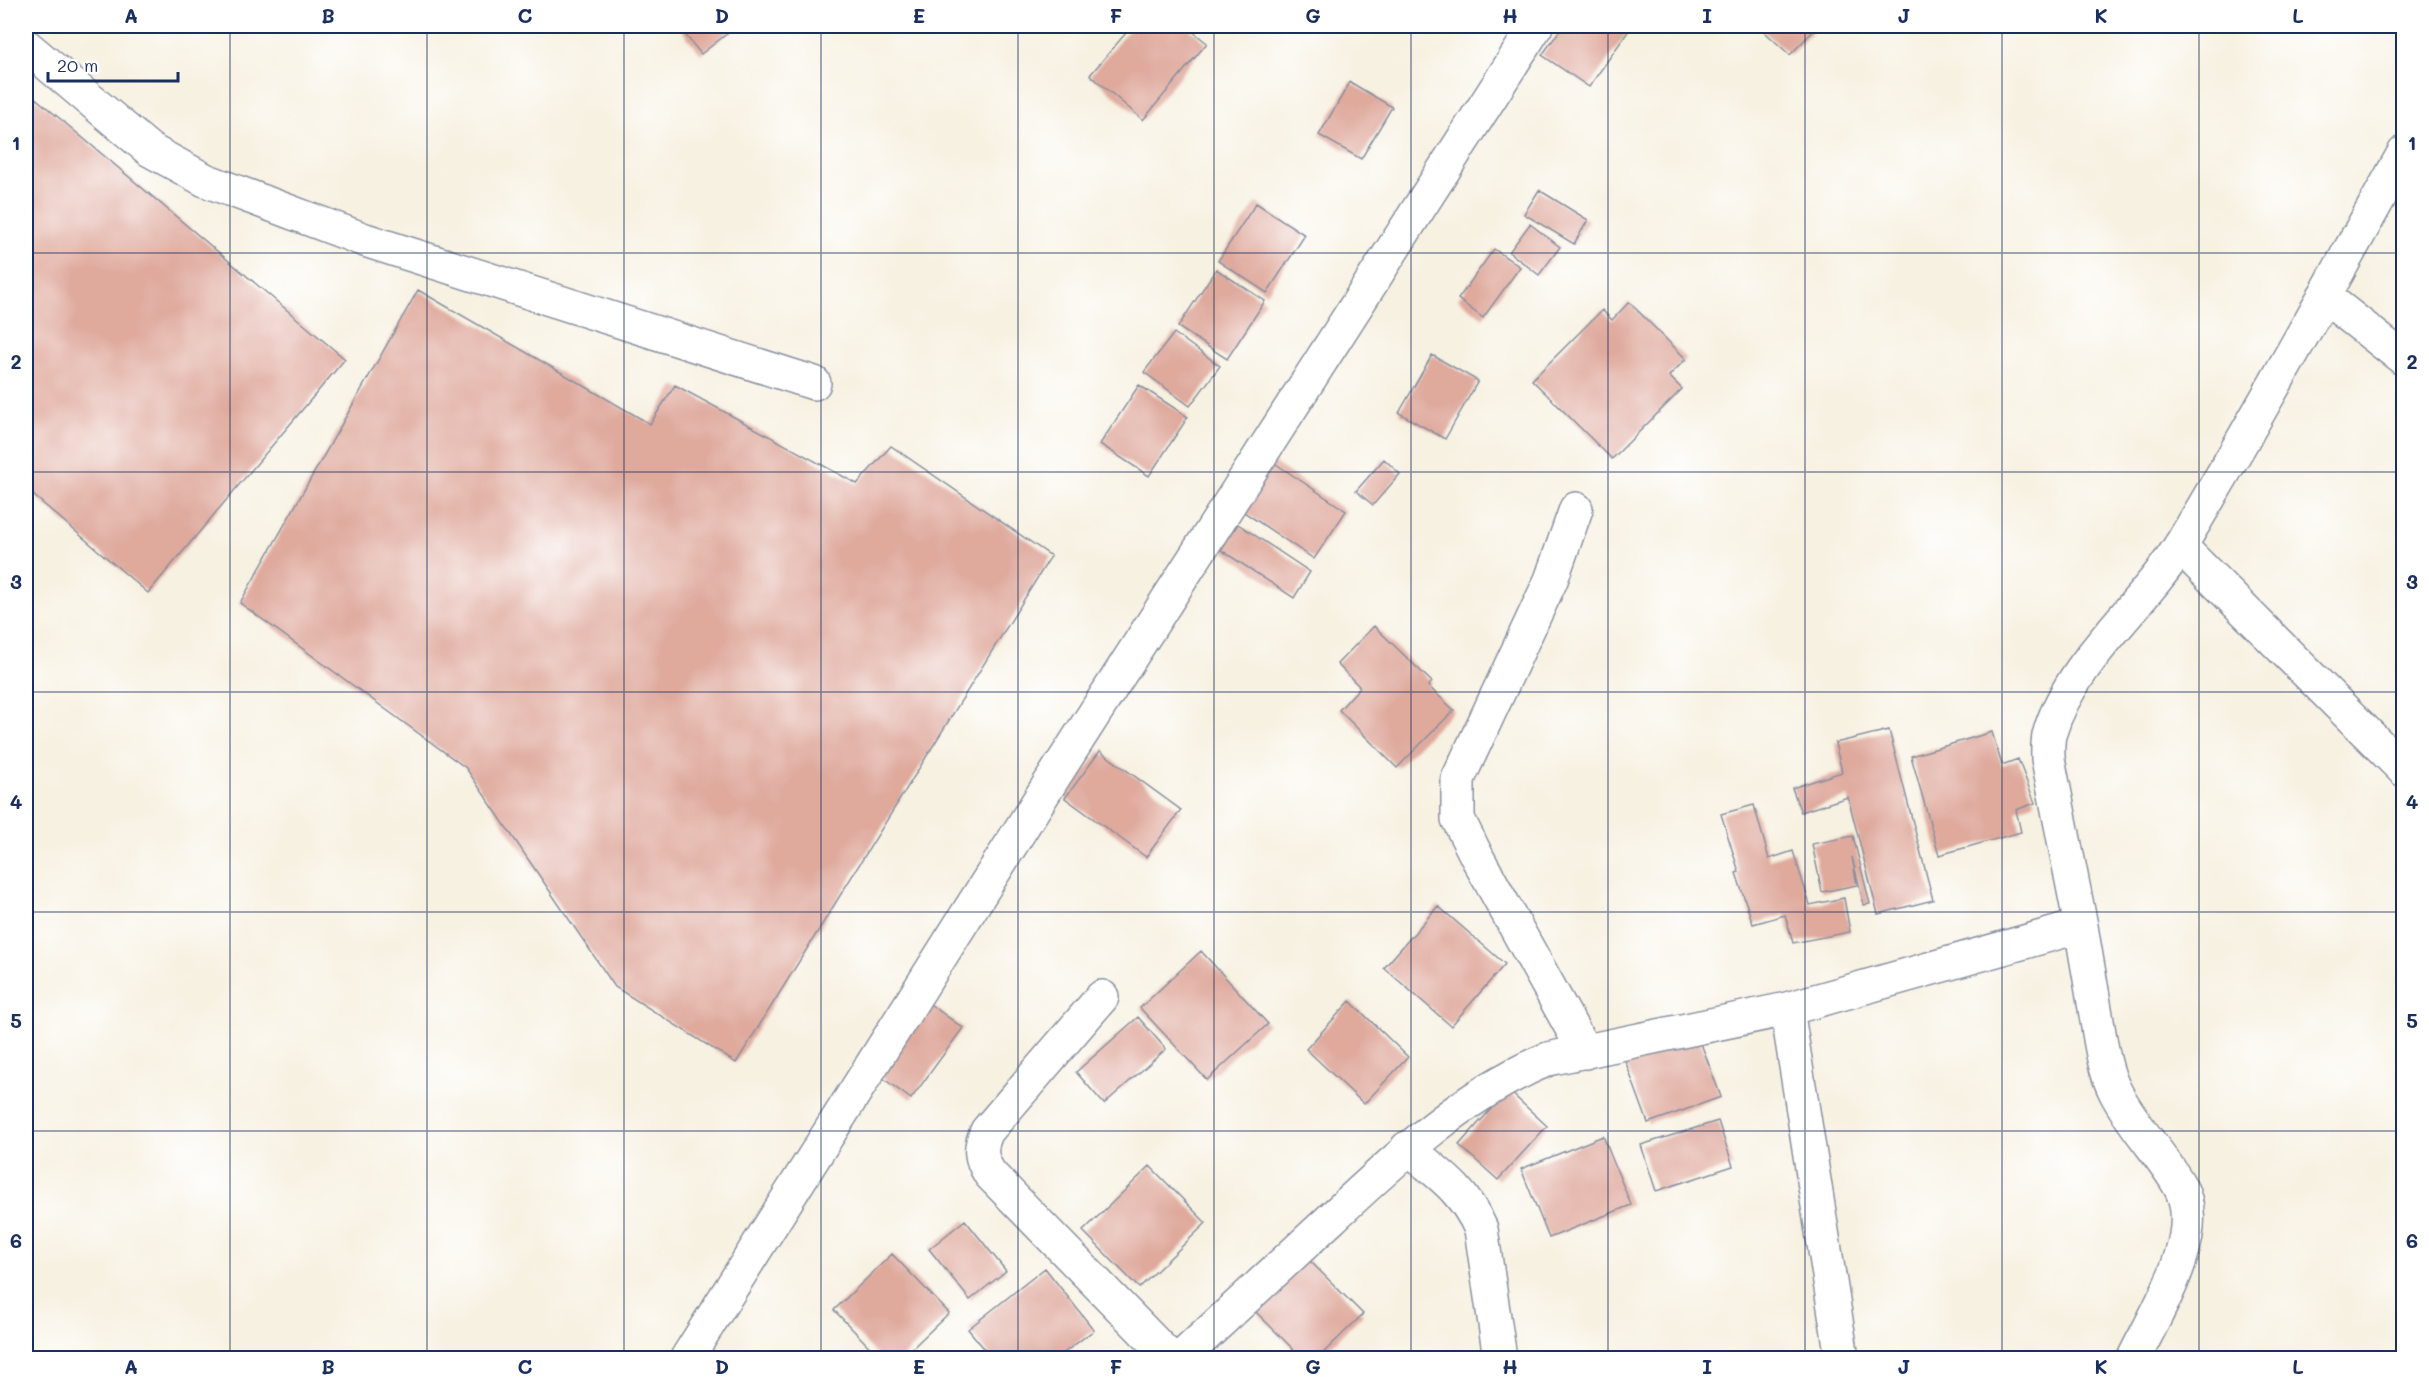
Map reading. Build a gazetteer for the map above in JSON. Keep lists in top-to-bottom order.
{
  "scale_bar": "20 m",
  "grid": {
    "columns": [
      "A",
      "B",
      "C",
      "D",
      "E",
      "F",
      "G",
      "H",
      "I",
      "J",
      "K",
      "L"
    ],
    "rows": [
      "1",
      "2",
      "3",
      "4",
      "5",
      "6"
    ]
  }
}
